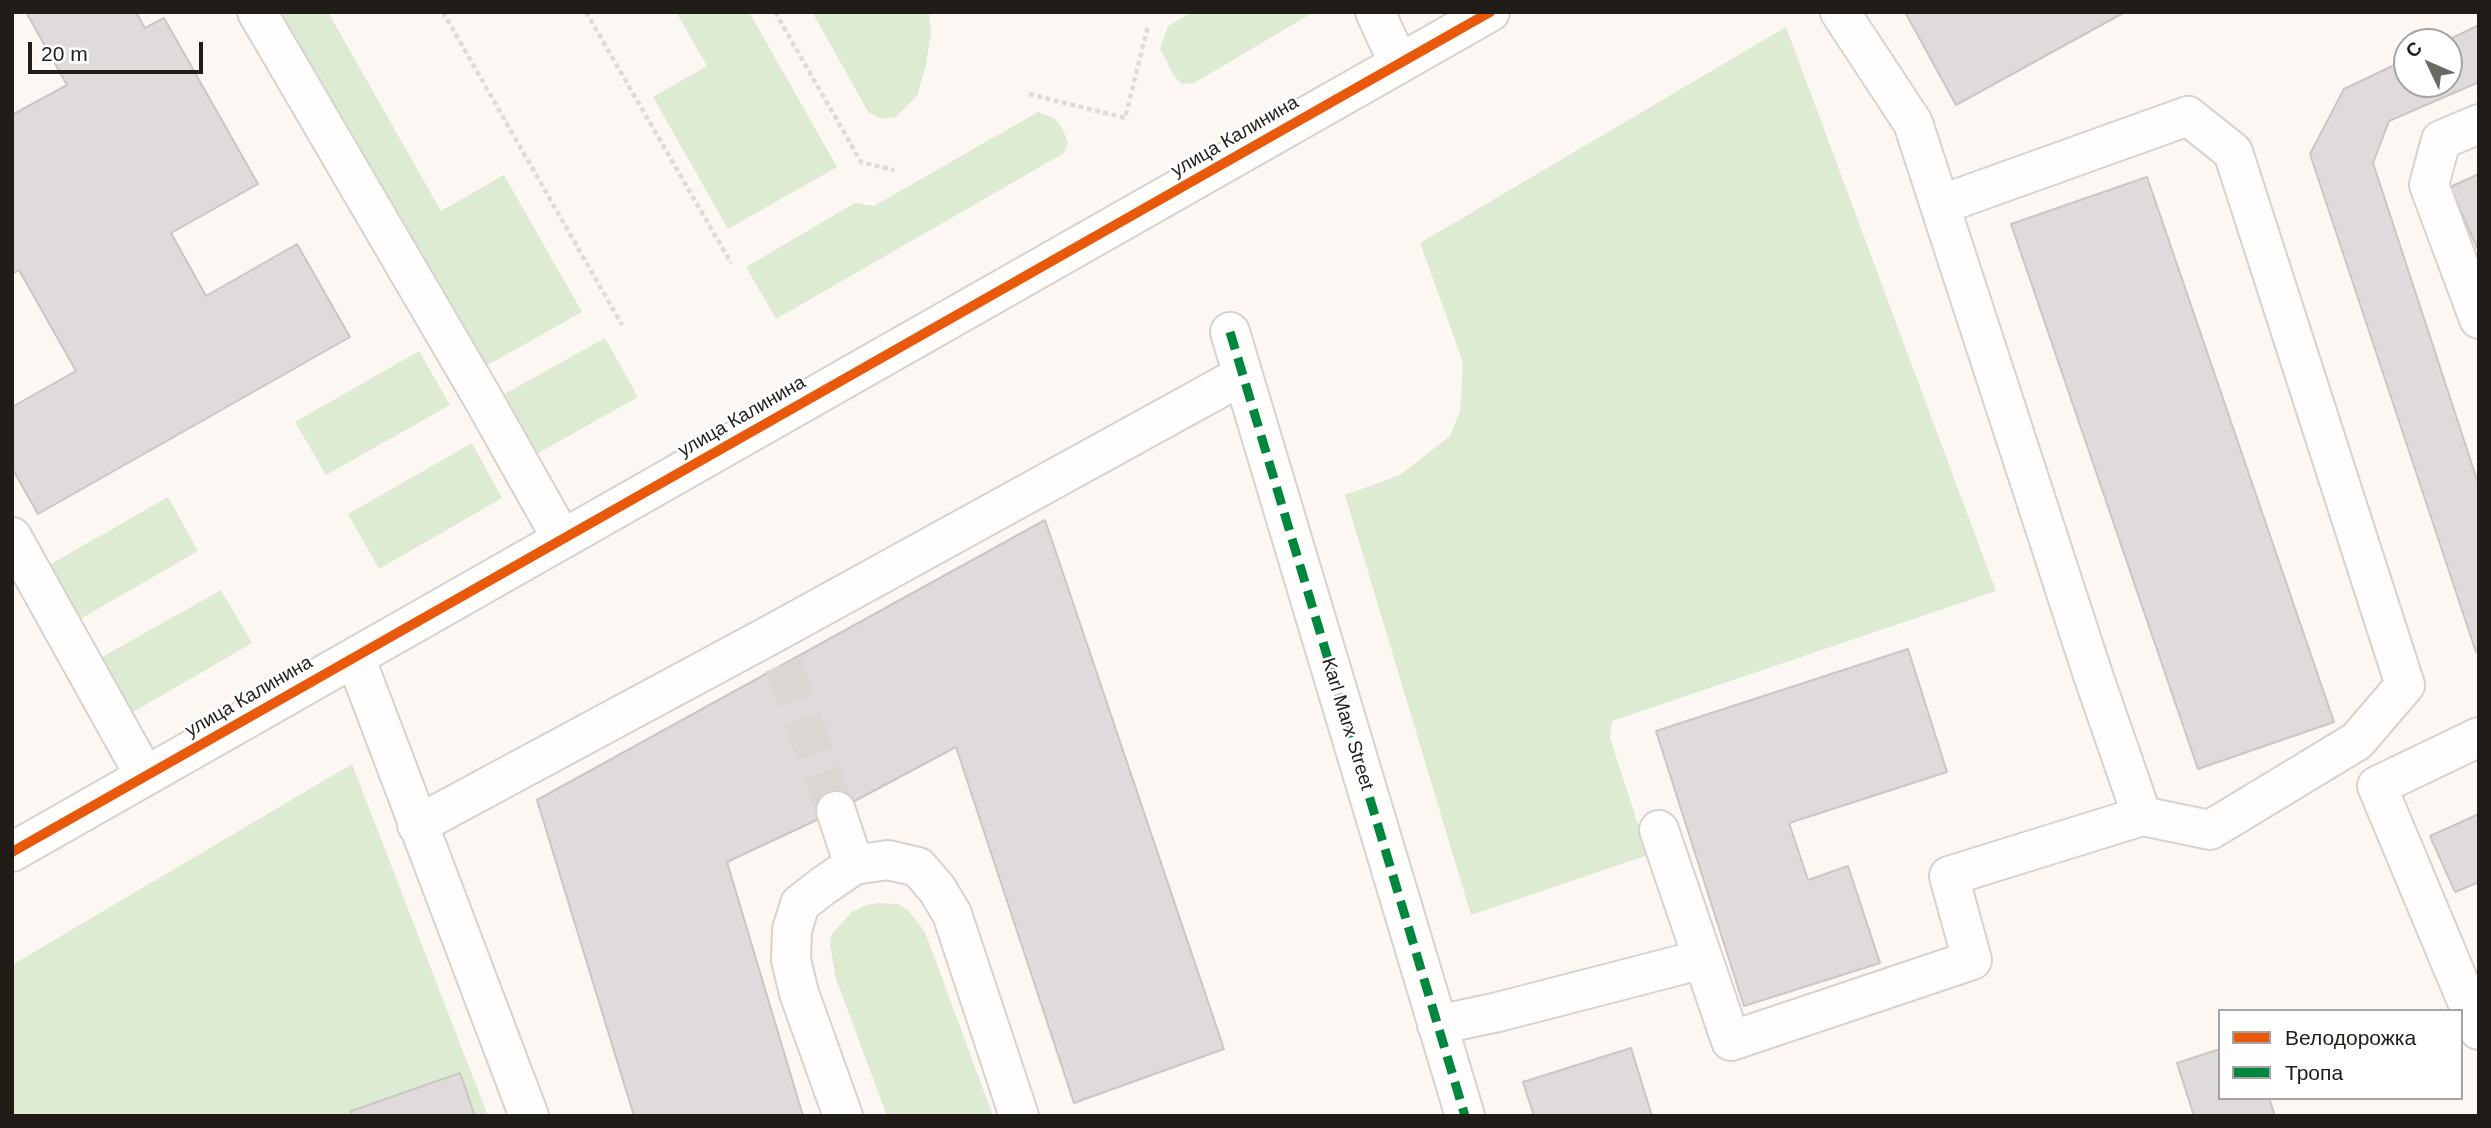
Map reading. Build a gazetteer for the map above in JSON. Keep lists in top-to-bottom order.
{
  "streets": {
    "street": ["улица Калинина", "Karl Marx Street"]
  },
  "legend": ["Велодорожка", "Тропа"],
  "scale_bar": "20 m",
  "north": "top left"
}
